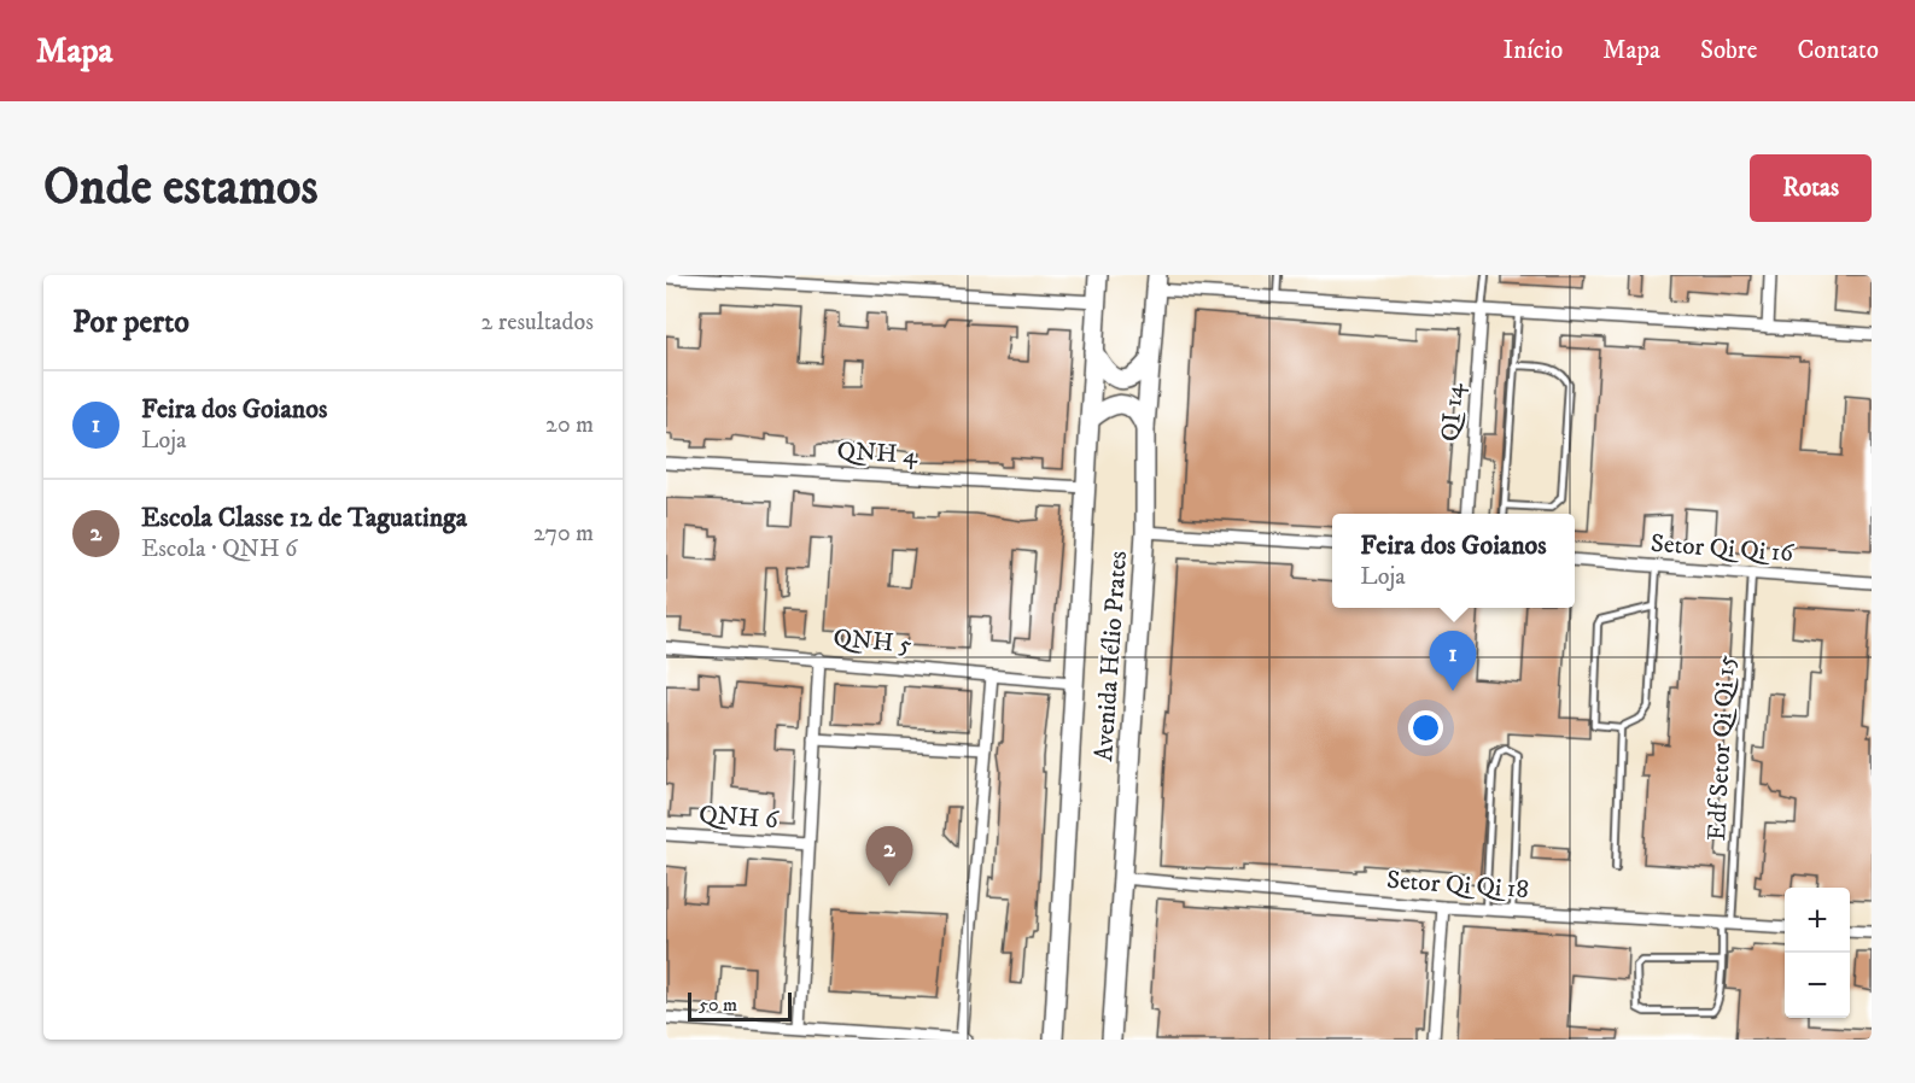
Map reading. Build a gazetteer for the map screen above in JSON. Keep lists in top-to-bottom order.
{
  "streets": {
    "main road": ["Avenida Hélio Prates"],
    "street": [
      "QI 14",
      "QNH 4",
      "Setor Qi Qi 16",
      "QNH 5",
      "QNH 6",
      "Setor Qi Qi 18"
    ],
    "lane": ["Edf Setor Qi Qi 15"]
  },
  "crossings": [
    ["QNH 4", "Avenida Hélio Prates"],
    ["Setor Qi Qi 16", "Edf Setor Qi Qi 15"],
    ["QNH 5", "Avenida Hélio Prates"],
    ["Avenida Hélio Prates", "Setor Qi Qi 18"],
    ["Edf Setor Qi Qi 15", "Setor Qi Qi 18"]
  ],
  "scale_bar": "50 m",
  "page": {
    "header": "Mapa",
    "nav": [
      "Início",
      "Mapa",
      "Sobre",
      "Contato"
    ],
    "buttons": "Rotas",
    "title": "Onde estamos",
    "heading": ["Por perto", "2 resultados"],
    "list": [
      {
        "mark": "1",
        "name": "Feira dos Goianos",
        "note": "Loja",
        "value": "20 m"
      },
      {
        "mark": "2",
        "name": "Escola Classe 12 de Taguatinga",
        "note": "Escola · QNH 6",
        "value": "270 m"
      }
    ],
    "popup": ["Feira dos Goianos", "Loja"],
    "pins": ["1", "2"],
    "map_buttons": ["+", "−"],
    "scale": "50 m"
  }
}
